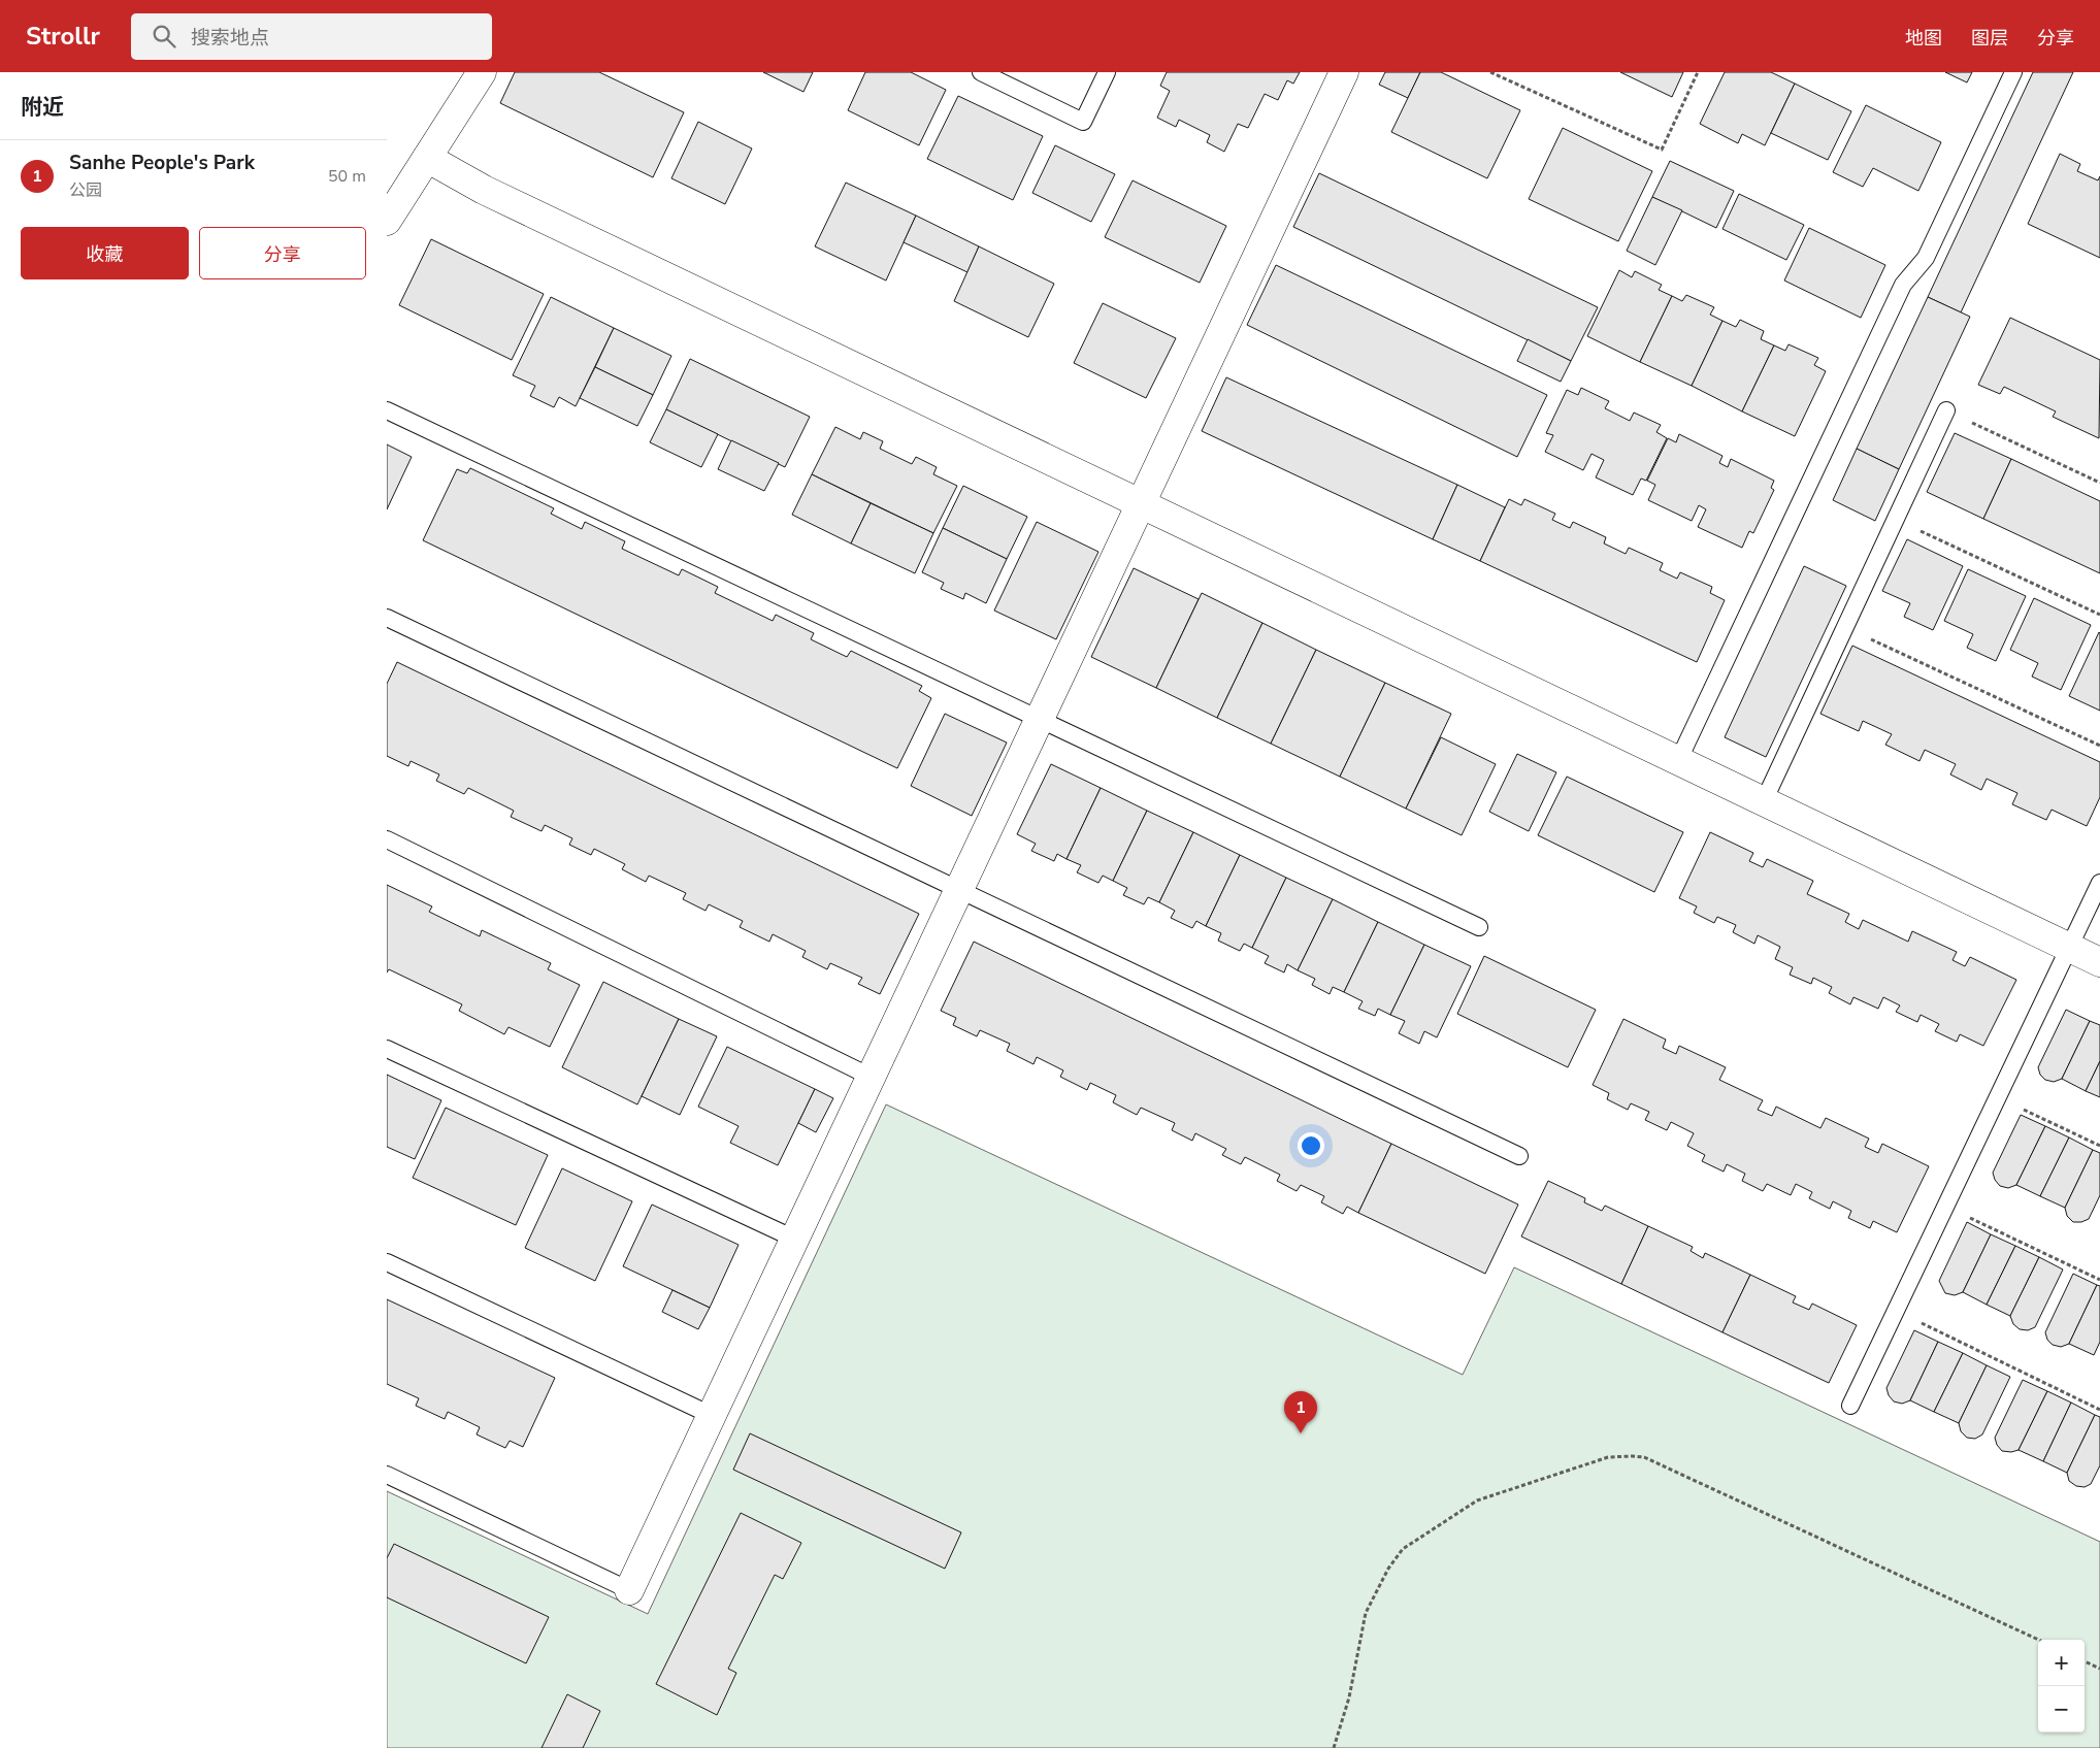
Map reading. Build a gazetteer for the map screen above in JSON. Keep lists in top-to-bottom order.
{
  "page": {
    "header": "Strollr",
    "search": "搜索地点",
    "nav": ["地图", "图层", "分享"],
    "heading": "附近",
    "list": [
      {
        "mark": "1",
        "name": "Sanhe People's Park",
        "note": "公园",
        "value": "50 m"
      }
    ],
    "buttons": ["收藏", "分享"],
    "pins": "1",
    "map_buttons": ["+", "−"]
  }
}
